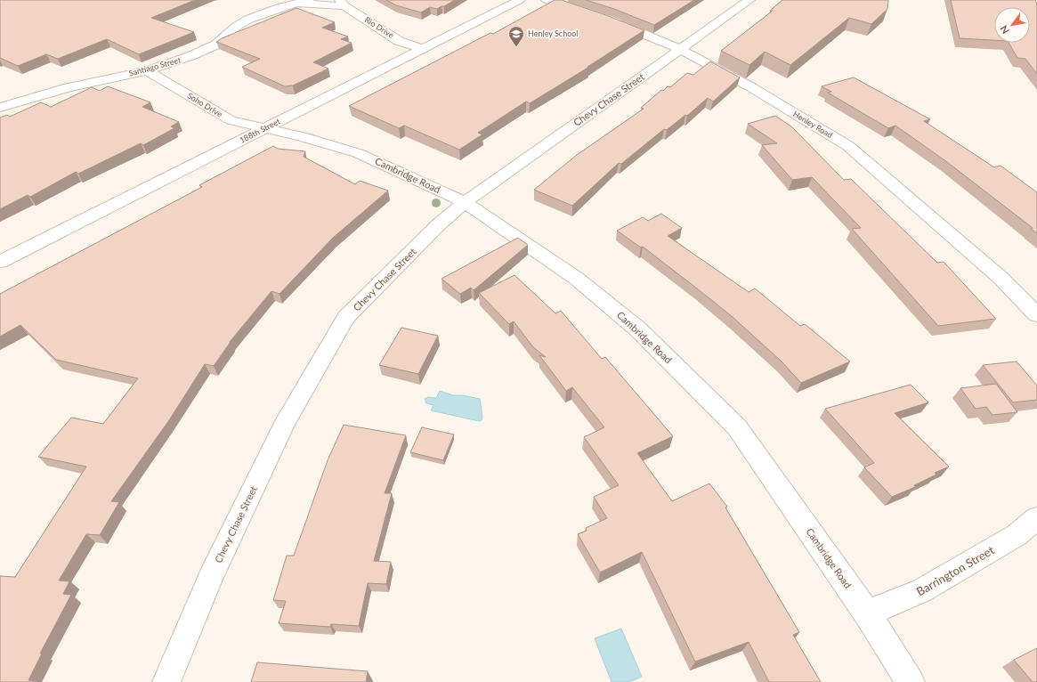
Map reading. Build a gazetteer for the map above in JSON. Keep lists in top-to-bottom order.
{
  "streets": {
    "street": [
      "Rio Drive",
      "Santiago Street",
      "Chevy Chase Street",
      "Soho Drive",
      "Henley Road",
      "188th Street",
      "Cambridge Road",
      "Barrington Street"
    ]
  },
  "crossings": [
    ["Rio Drive", "Santiago Street"],
    ["Rio Drive", "188th Street"],
    ["Santiago Street", "Soho Drive"],
    ["Chevy Chase Street", "Henley Road"],
    ["Chevy Chase Street", "Cambridge Road"],
    ["Soho Drive", "188th Street"],
    ["Soho Drive", "Cambridge Road"],
    ["188th Street", "Cambridge Road"],
    ["Cambridge Road", "Barrington Street"]
  ],
  "places": {
    "school or university": ["Henley School"]
  },
  "north": "bottom left"
}
